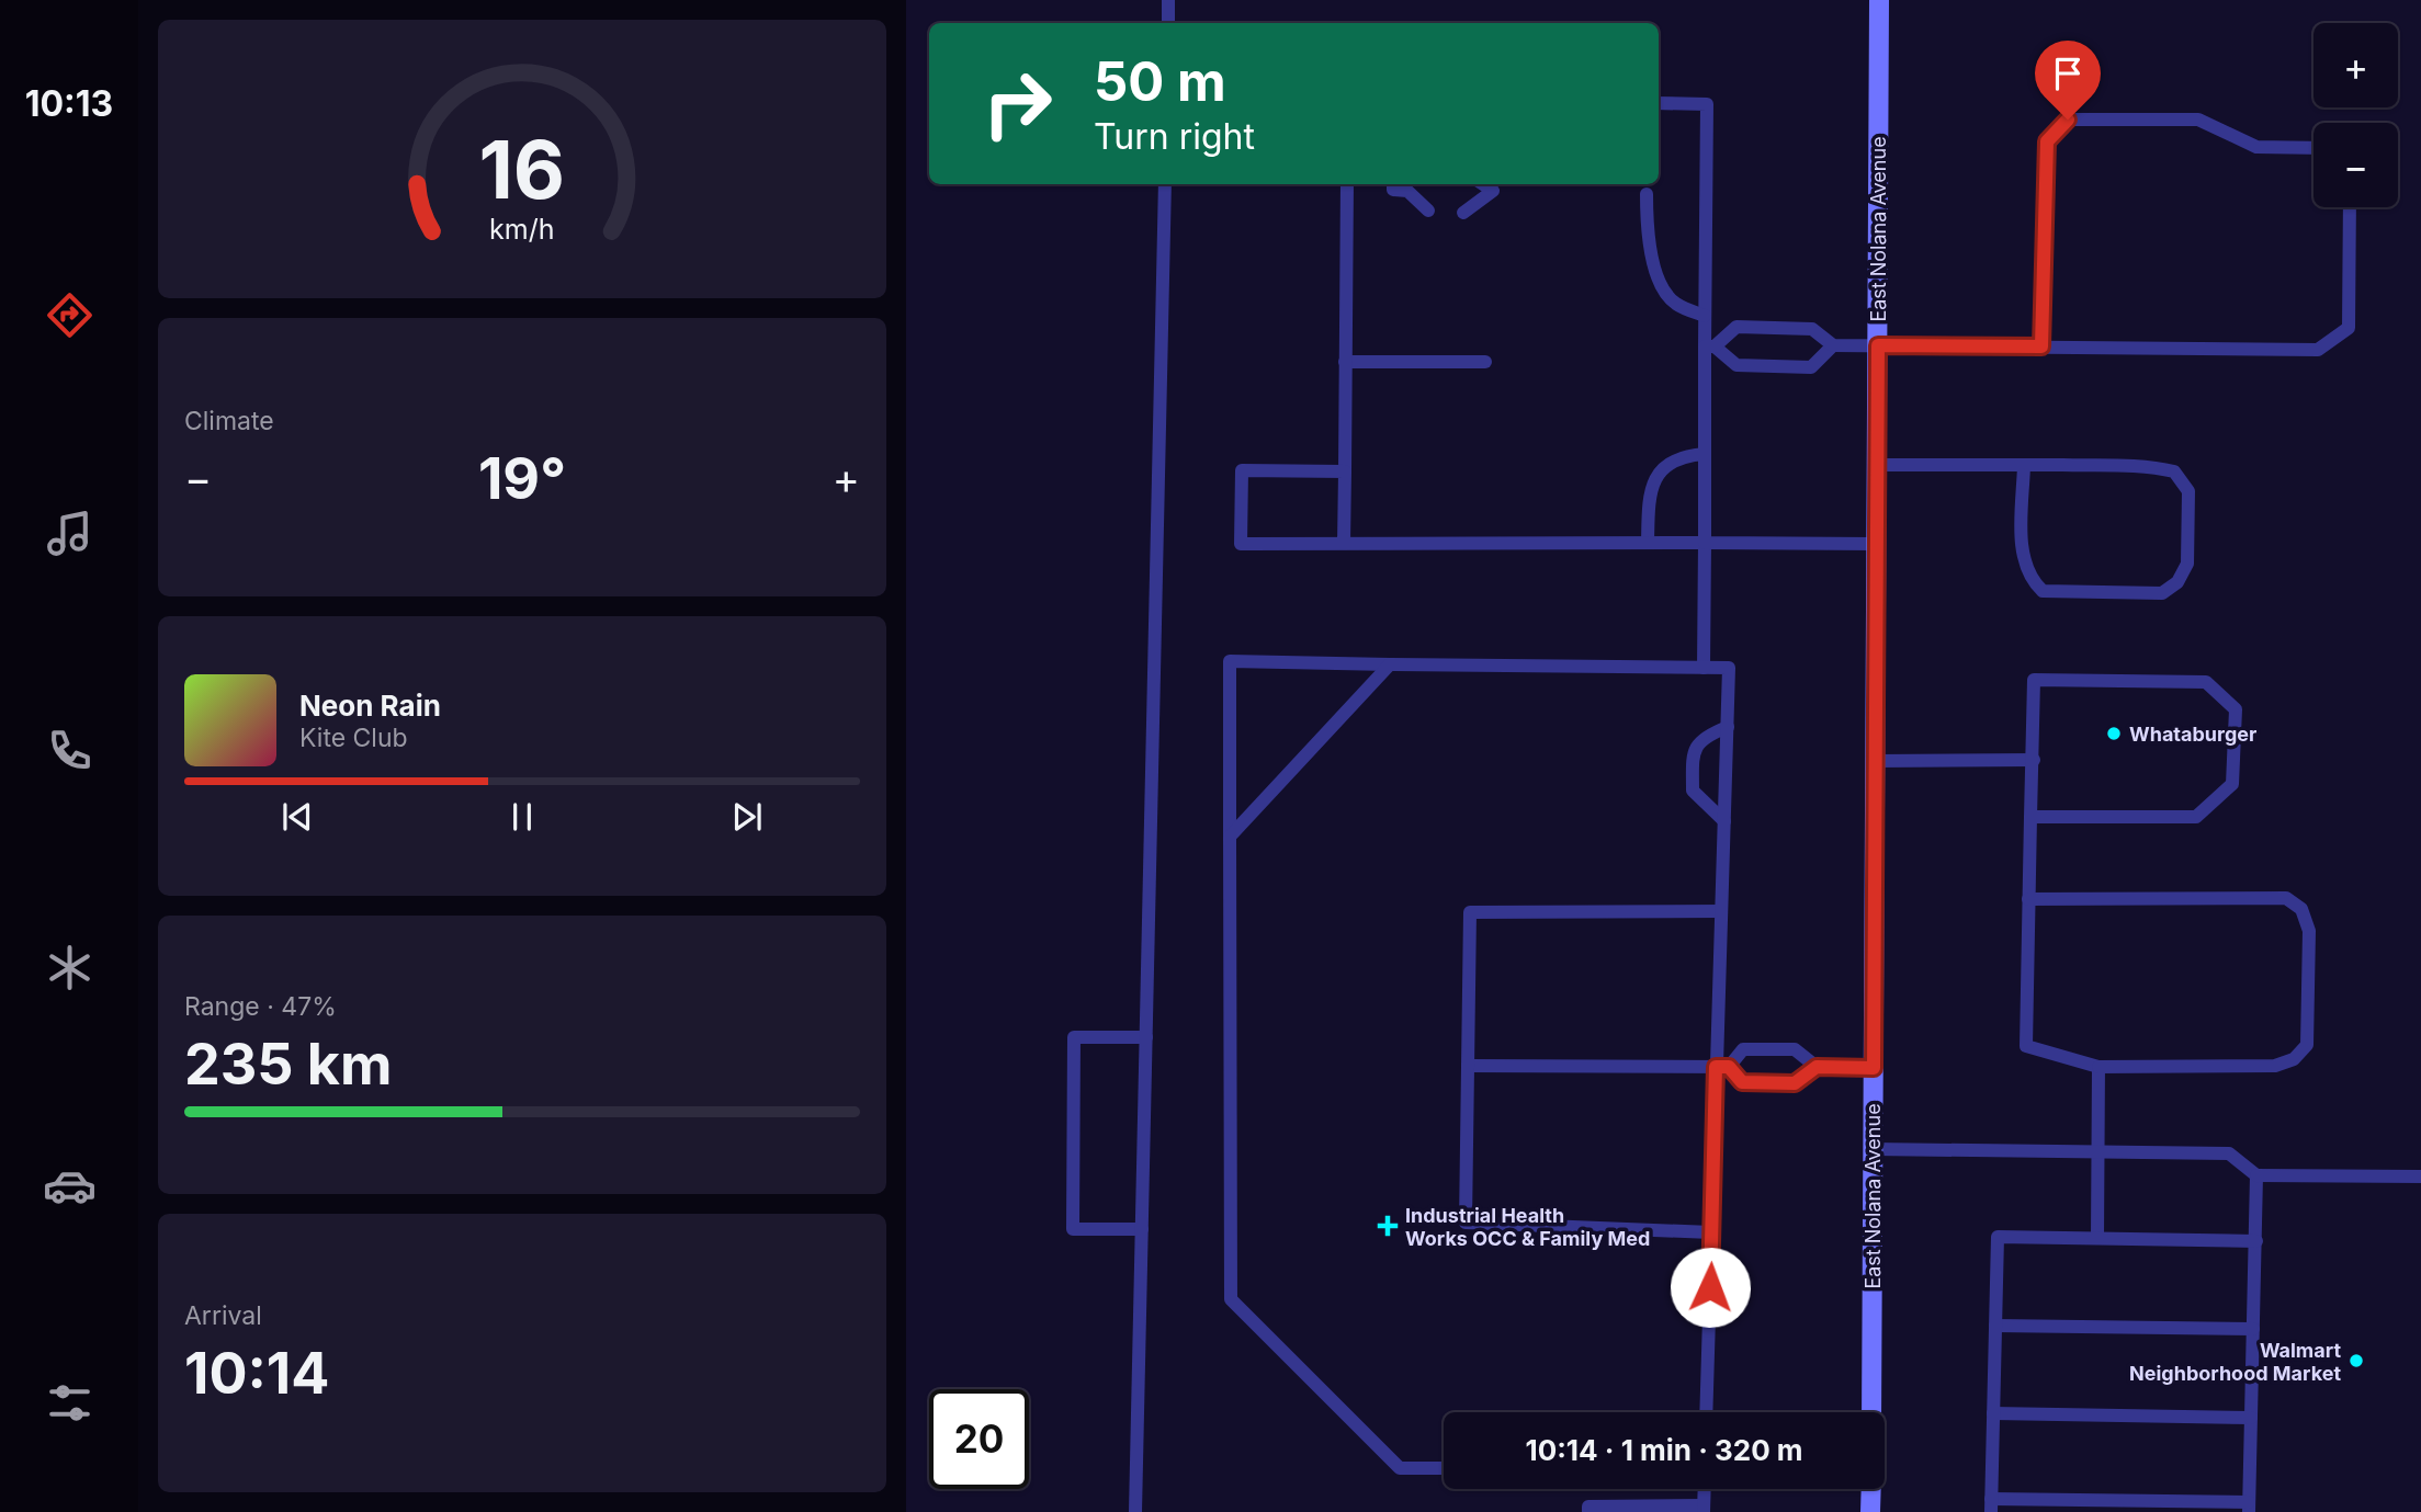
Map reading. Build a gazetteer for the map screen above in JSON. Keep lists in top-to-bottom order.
{
  "streets": {
    "main road": ["East Nolana Avenue"]
  },
  "places": {
    "other": ["Whataburger", "Walmart Neighborhood Market"],
    "health": ["Industrial Health Works OCC & Family Med"]
  },
  "page": {
    "tabs": "10:13",
    "map_buttons": ["+", "−"],
    "turn": ["50 m", "Turn right"],
    "tile": [
      "Climate",
      ["Range · 47%", "235 km"],
      ["Arrival", "10:14"]
    ],
    "heat": ["−", "19°", "+"],
    "song": ["Neon Rain", "Kite Club"],
    "limit": "20",
    "trip": "10:14 · 1 min · 320 m",
    "gauge": ["16", "km/h"]
  }
}
